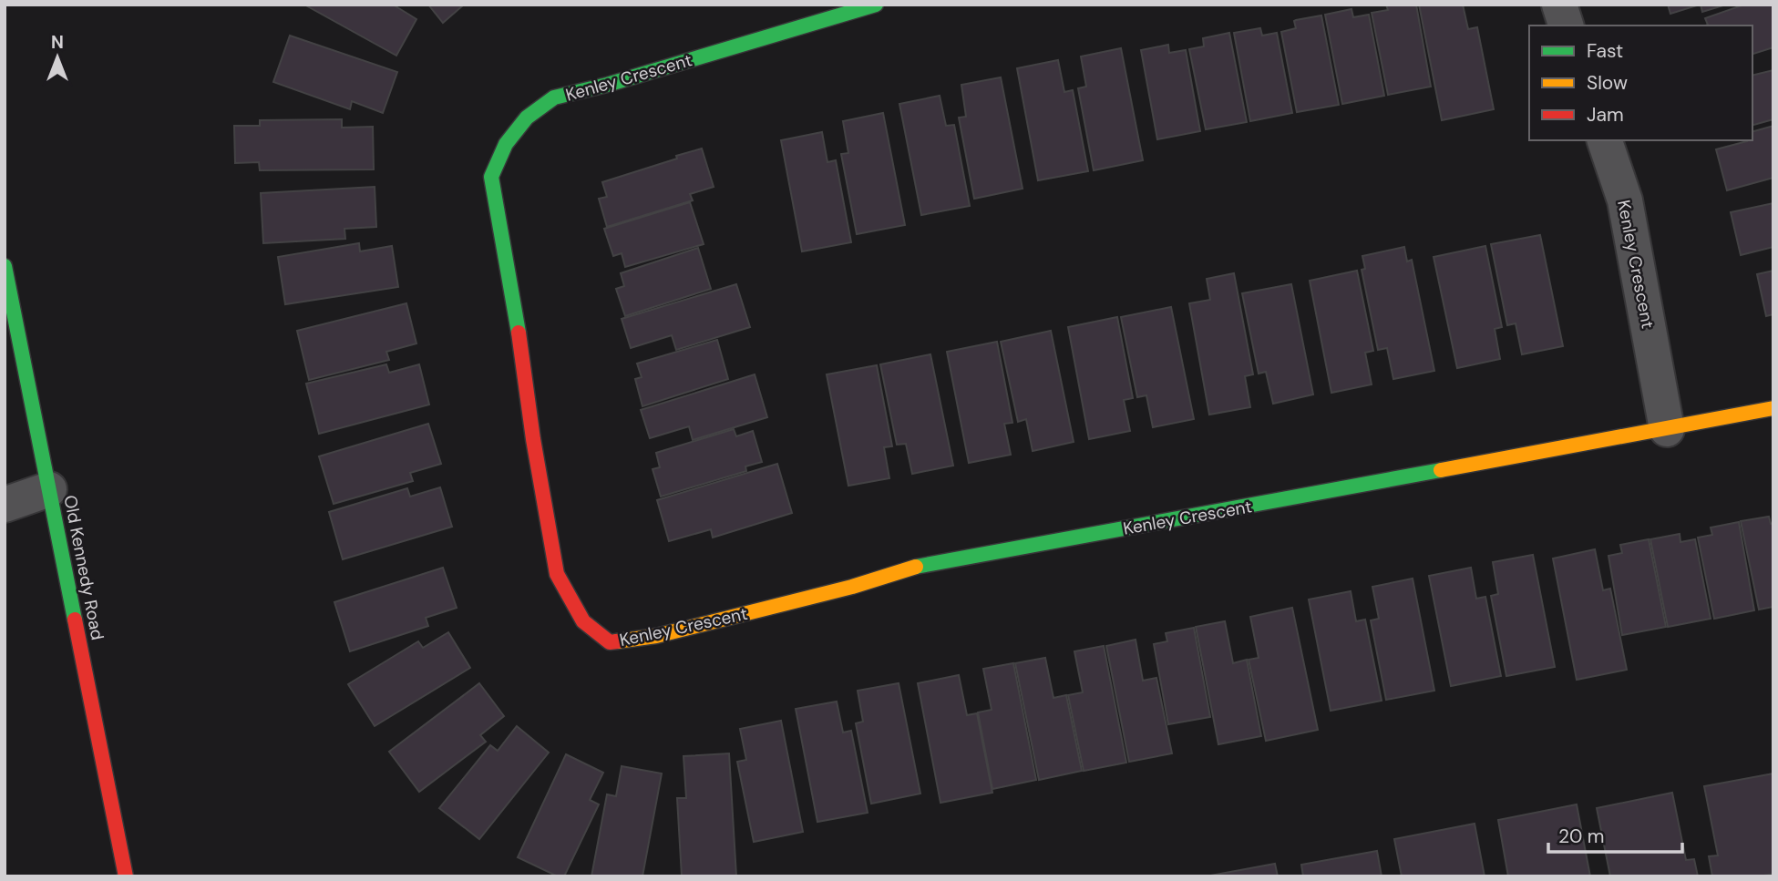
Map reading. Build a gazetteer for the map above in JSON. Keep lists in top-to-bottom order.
{
  "streets": {
    "street": ["Kenley Crescent", "Old Kennedy Road"]
  },
  "legend": ["Fast", "Slow", "Jam"],
  "scale_bar": "20 m",
  "north": "top"
}
